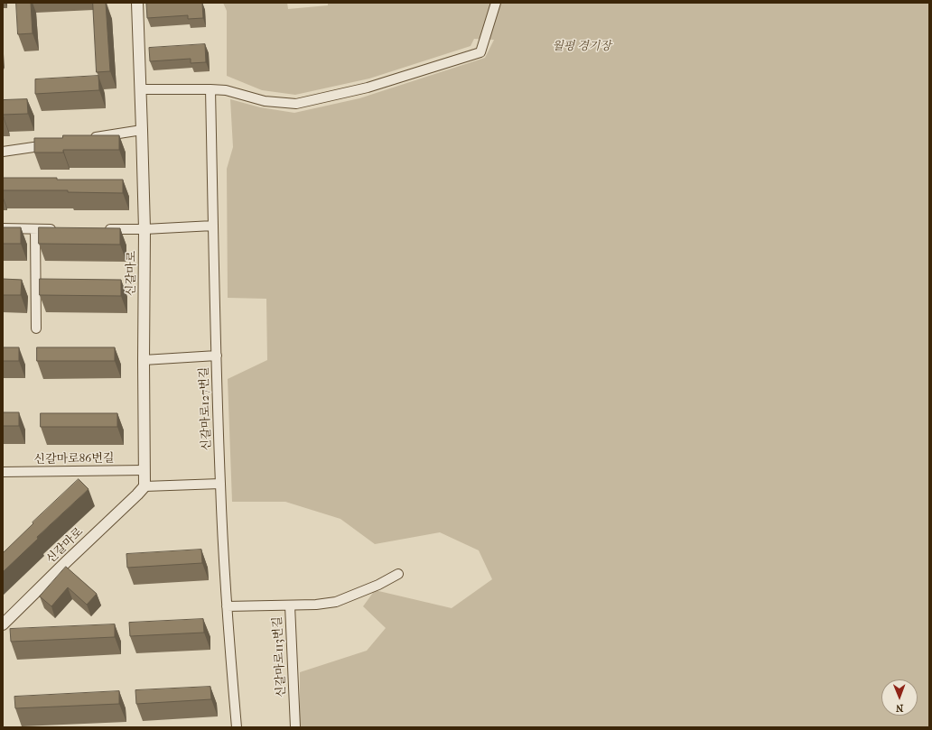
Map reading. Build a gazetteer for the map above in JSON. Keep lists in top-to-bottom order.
{
  "streets": {
    "street": [
      "신갈마로",
      "신갈마로127번길",
      "신갈마로86번길",
      "신갈마로113번길"
    ]
  },
  "crossings": [
    ["신갈마로", "신갈마로86번길"],
    ["신갈마로127번길", "신갈마로113번길"]
  ],
  "parks": ["월평 경기장"],
  "north": "bottom"
}
